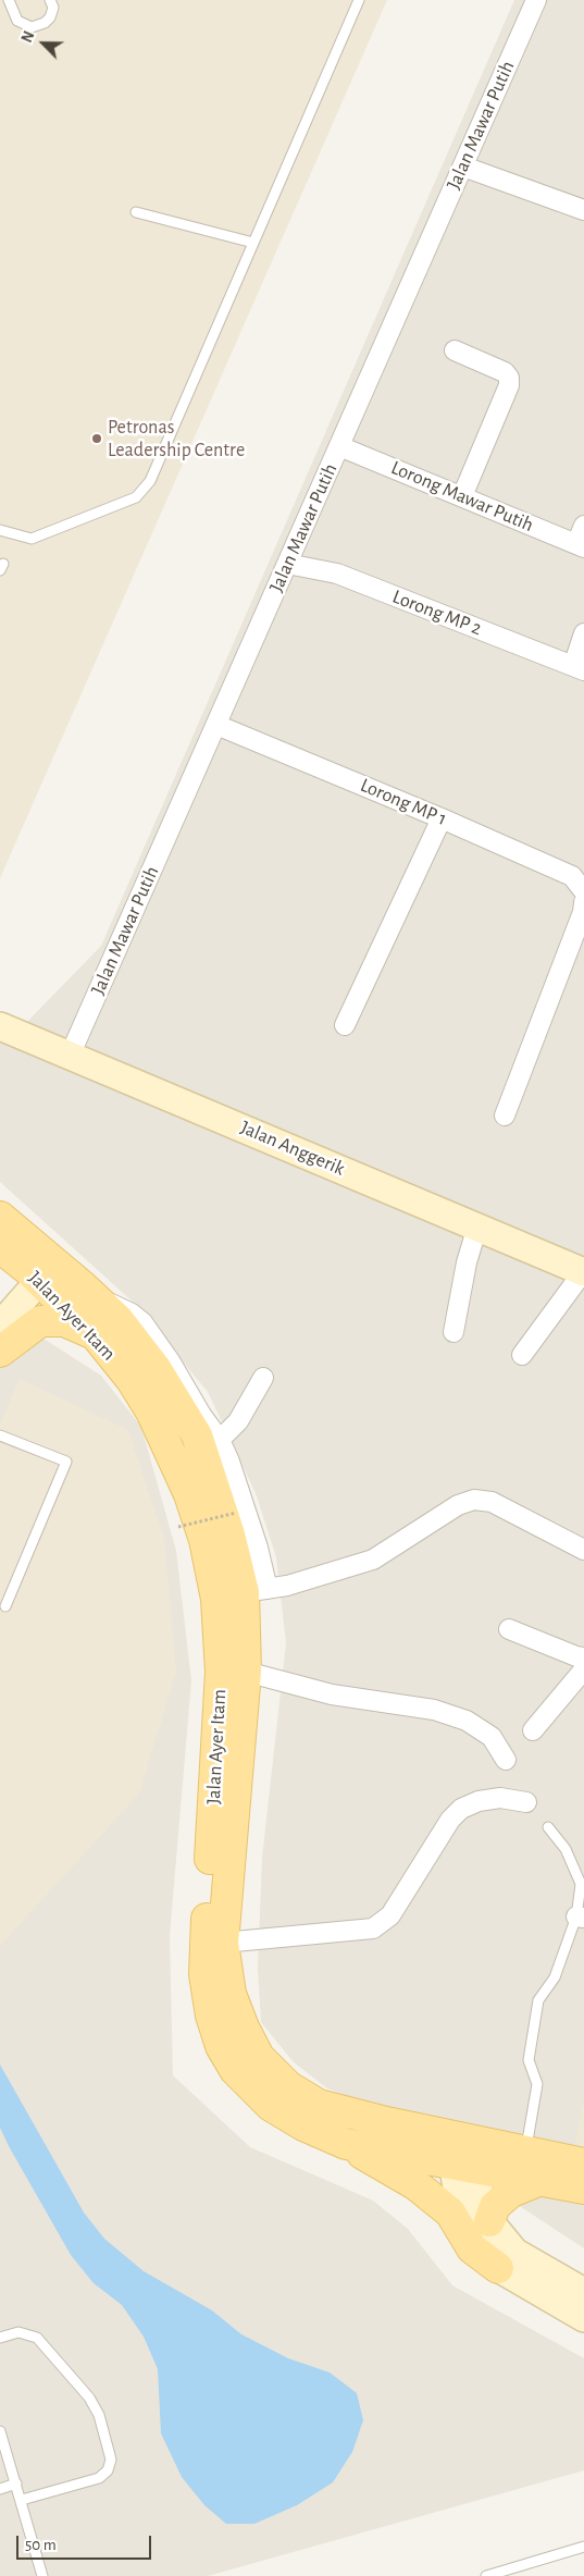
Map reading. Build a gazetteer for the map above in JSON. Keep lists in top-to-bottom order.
{
  "streets": {
    "main road": ["Jalan Ayer Itam"],
    "street": [
      "Jalan Mawar Putih",
      "Lorong Mawar Putih",
      "Lorong MP 2",
      "Lorong MP 1",
      "Jalan Anggerik"
    ]
  },
  "crossings": [
    ["Jalan Mawar Putih", "Lorong Mawar Putih"],
    ["Jalan Mawar Putih", "Lorong MP 2"],
    ["Jalan Mawar Putih", "Lorong MP 1"],
    ["Jalan Mawar Putih", "Jalan Anggerik"]
  ],
  "places": ["Petronas Leadership Centre"],
  "scale_bar": "50 m",
  "north": "top left"
}
